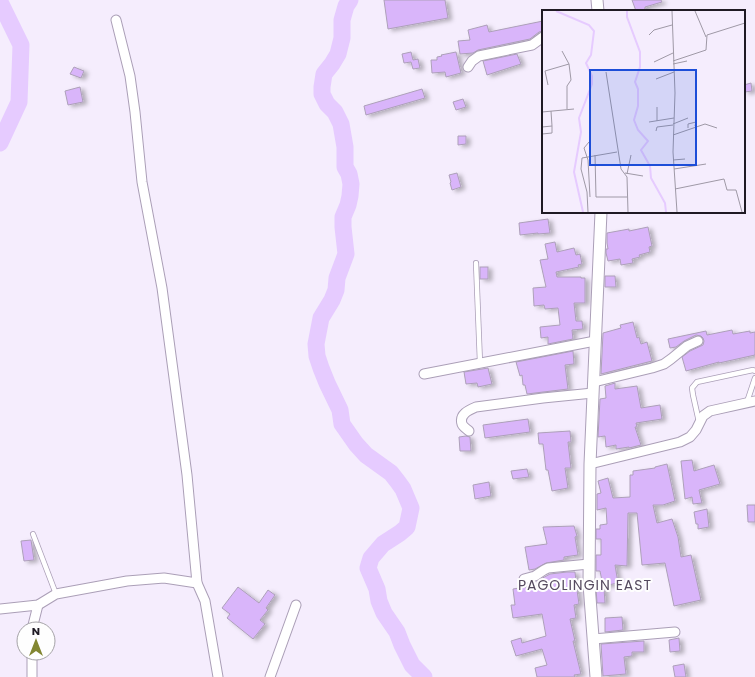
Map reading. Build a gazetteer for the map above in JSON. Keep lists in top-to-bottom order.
{
  "districts": ["PAGOLINGIN EAST"],
  "north": "top"
}
